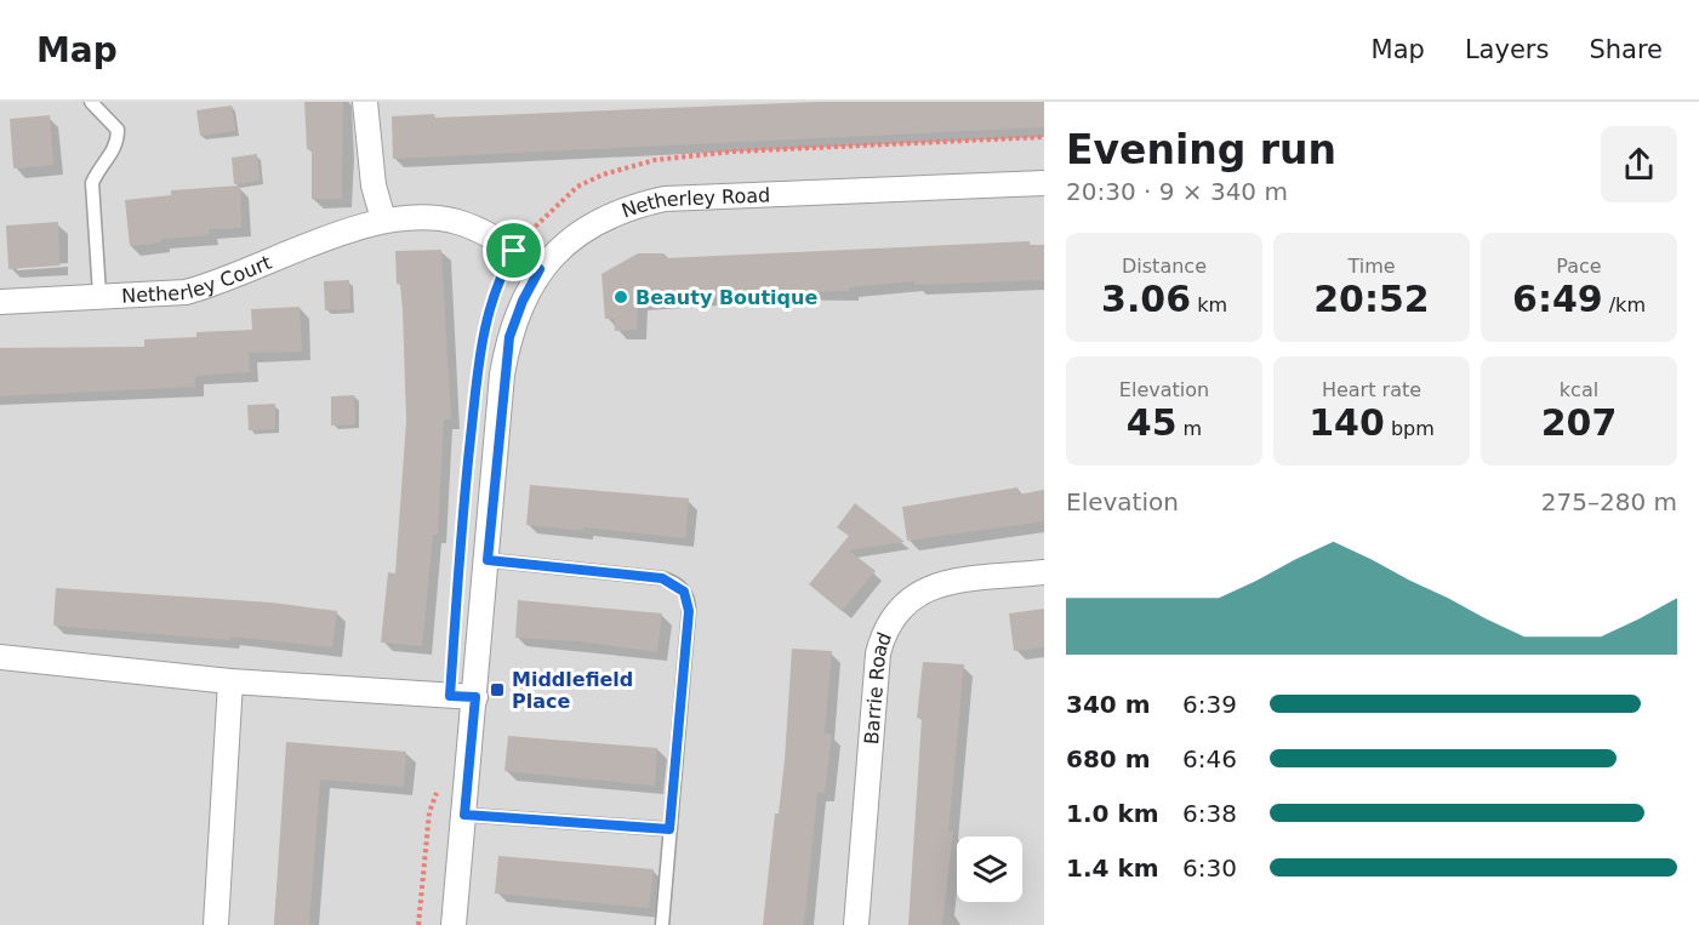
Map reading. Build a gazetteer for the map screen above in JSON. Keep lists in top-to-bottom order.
{
  "streets": {
    "street": ["Netherley Road", "Netherley Court", "Barrie Road"]
  },
  "places": {
    "other": ["Beauty Boutique"],
    "transit": ["Middlefield Place"]
  },
  "page": {
    "header": "Map",
    "nav": ["Map", "Layers", "Share"],
    "heading": ["Evening run", "20:30 · 9 × 340 m"],
    "stats": [
      ["Distance", "3.06 km"],
      ["Time", "20:52"],
      ["Pace", "6:49 /km"],
      ["Elevation", "45 m"],
      ["Heart rate", "140 bpm"],
      ["kcal", "207"]
    ],
    "chart": ["Elevation", "275–280 m"],
    "list": [
      {
        "name": "340 m",
        "note": "6:39"
      },
      {
        "name": "680 m",
        "note": "6:46"
      },
      {
        "name": "1.0 km",
        "note": "6:38"
      },
      {
        "name": "1.4 km",
        "note": "6:30"
      }
    ]
  }
}
